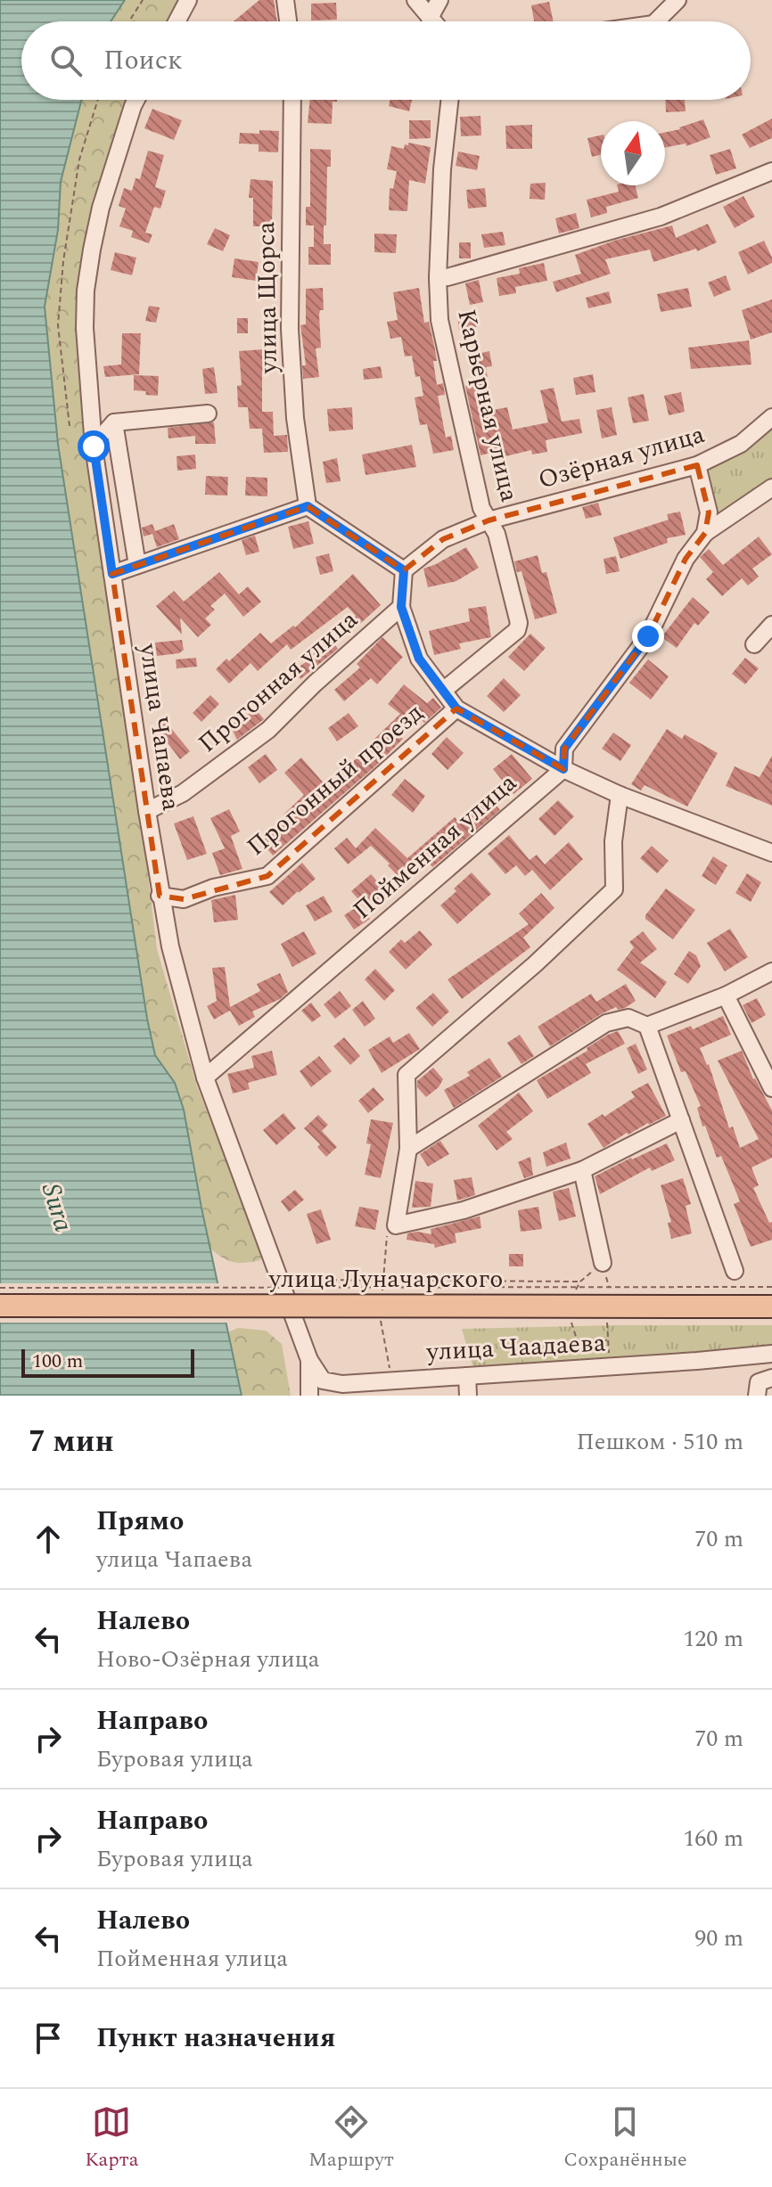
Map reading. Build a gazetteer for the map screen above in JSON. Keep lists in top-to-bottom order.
{
  "streets": {
    "main road": ["улица Луначарского"],
    "street": [
      "улица Щорса",
      "Карьерная улица",
      "Озёрная улица",
      "Прогонная улица",
      "улица Чапаева",
      "Прогонный проезд",
      "Пойменная улица",
      "улица Чаадаева"
    ]
  },
  "crossings": [
    ["Карьерная улица", "Озёрная улица"],
    ["Прогонная улица", "улица Чапаева"],
    ["улица Чапаева", "Прогонный проезд"],
    ["улица Чапаева", "Пойменная улица"],
    ["улица Чапаева", "улица Чаадаева"]
  ],
  "water": ["Sura"],
  "scale_bar": "100 m",
  "north": "top",
  "page": {
    "search": "Поиск",
    "scale": "100 m",
    "heading": ["7 мин", "Пешком · 510 m"],
    "list": [
      ["Прямо", "улица Чапаева", "70 m"],
      ["Налево", "Ново-Озёрная улица", "120 m"],
      ["Направо", "Буровая улица", "70 m"],
      ["Направо", "Буровая улица", "160 m"],
      ["Налево", "Пойменная улица", "90 m"],
      "Пункт назначения"
    ],
    "nav": ["Карта", "Маршрут", "Сохранённые"]
  }
}
